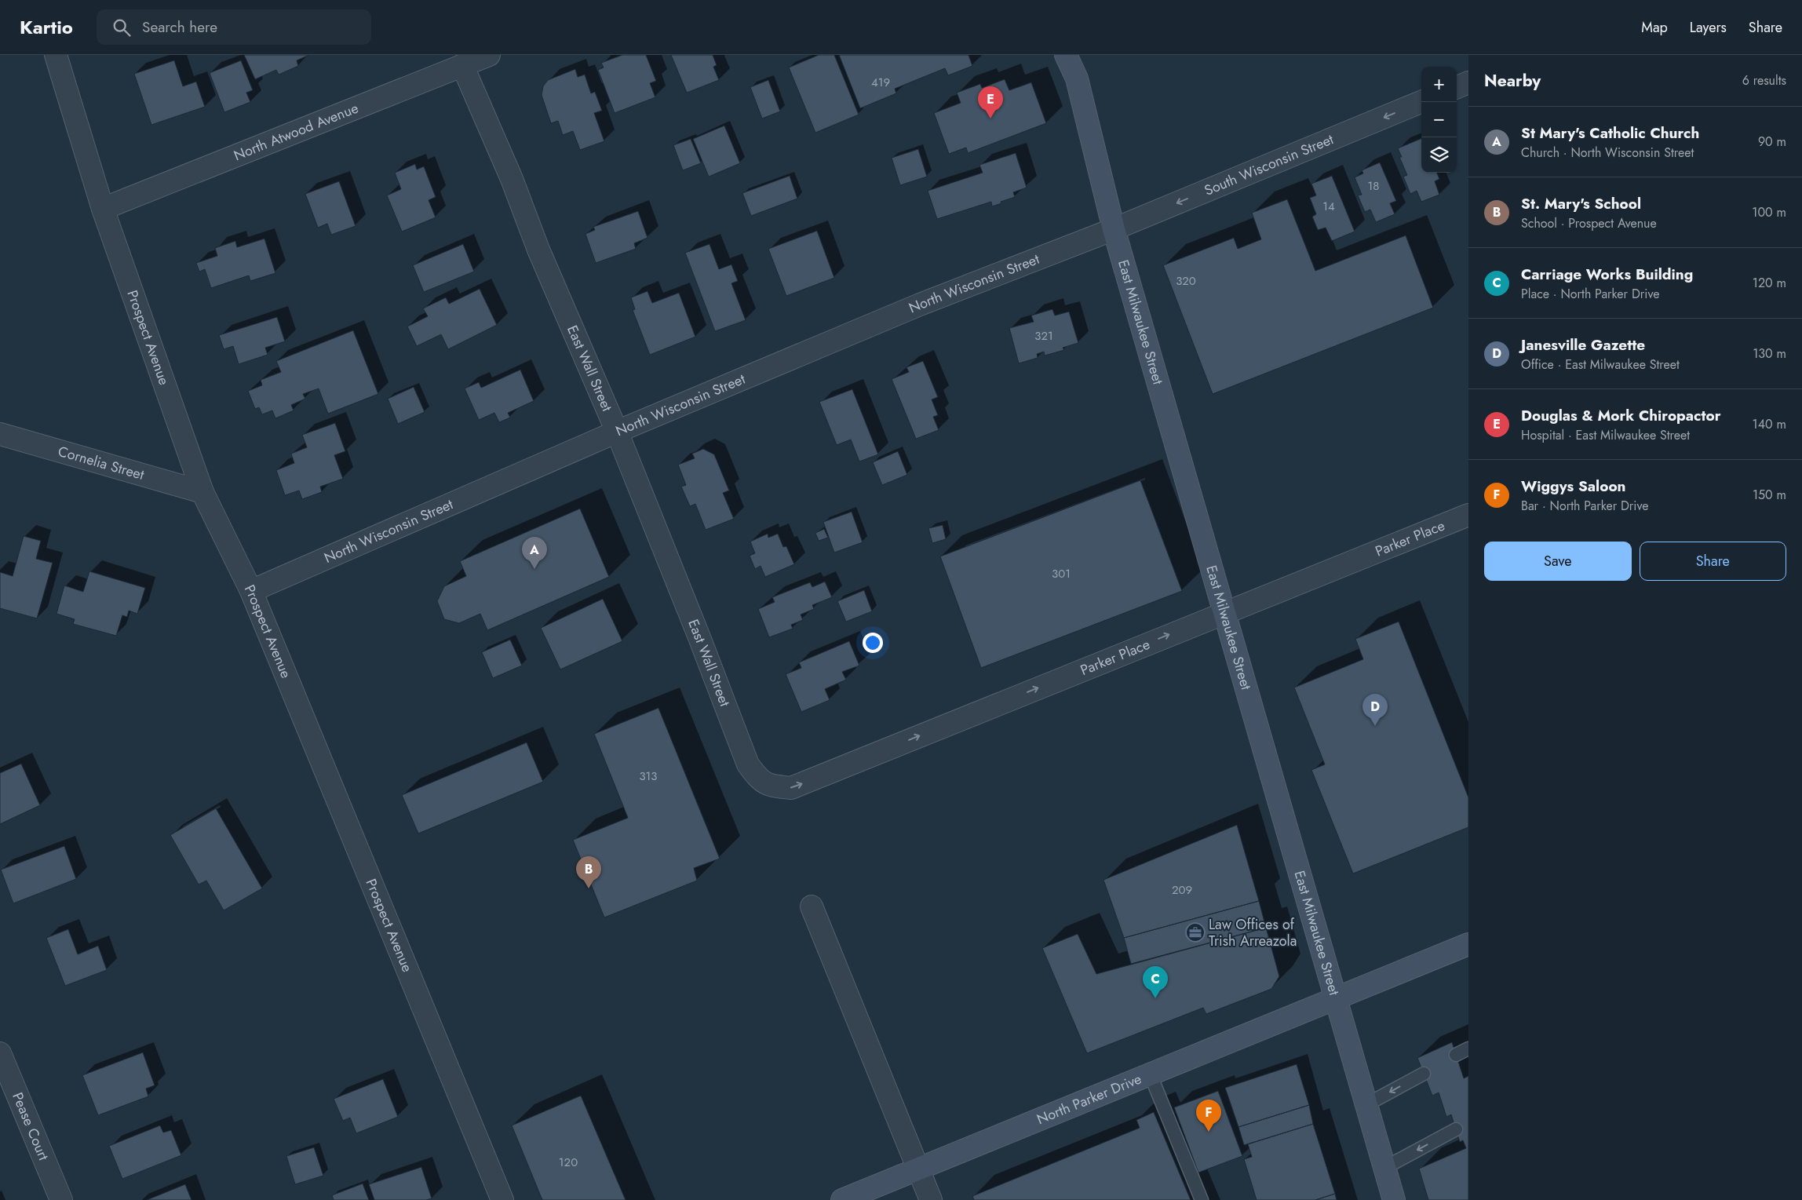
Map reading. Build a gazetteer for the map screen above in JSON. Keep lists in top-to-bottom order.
{
  "streets": {
    "main road": ["East Milwaukee Street", "North Parker Drive"],
    "street": [
      "North Atwood Avenue",
      "South Wisconsin Street",
      "North Wisconsin Street",
      "Prospect Avenue",
      "East Wall Street",
      "Cornelia Street",
      "Parker Place",
      "Pease Court"
    ]
  },
  "crossings": [
    ["North Atwood Avenue", "Prospect Avenue"],
    ["North Atwood Avenue", "East Wall Street"],
    ["South Wisconsin Street", "North Wisconsin Street"],
    ["South Wisconsin Street", "East Milwaukee Street"],
    ["North Wisconsin Street", "East Milwaukee Street"],
    ["North Wisconsin Street", "Prospect Avenue"],
    ["North Wisconsin Street", "East Wall Street"],
    ["East Milwaukee Street", "Parker Place"],
    ["East Milwaukee Street", "North Parker Drive"],
    ["Prospect Avenue", "Cornelia Street"],
    ["East Wall Street", "Parker Place"]
  ],
  "one_way": ["South Wisconsin Street", "Parker Place"],
  "places": {
    "office": ["Law Offices of Trish Arreazola"]
  },
  "house_numbers": [
    "419",
    "18",
    "14",
    "320",
    "321",
    "301",
    "313",
    "209",
    "120"
  ],
  "page": {
    "header": "Kartio",
    "search": "Search here",
    "nav": ["Map", "Layers", "Share"],
    "heading": ["Nearby", "6 results"],
    "map_buttons": ["+", "−"],
    "pins": [
      "E",
      "A",
      "D",
      "B",
      "C",
      "F"
    ],
    "list": [
      {
        "mark": "A",
        "name": "St Mary's Catholic Church",
        "note": "Church · North Wisconsin Street",
        "value": "90 m"
      },
      {
        "mark": "B",
        "name": "St. Mary's School",
        "note": "School · Prospect Avenue",
        "value": "100 m"
      },
      {
        "mark": "C",
        "name": "Carriage Works Building",
        "note": "Place · North Parker Drive",
        "value": "120 m"
      },
      {
        "mark": "D",
        "name": "Janesville Gazette",
        "note": "Office · East Milwaukee Street",
        "value": "130 m"
      },
      {
        "mark": "E",
        "name": "Douglas & Mork Chiropactor",
        "note": "Hospital · East Milwaukee Street",
        "value": "140 m"
      },
      {
        "mark": "F",
        "name": "Wiggys Saloon",
        "note": "Bar · North Parker Drive",
        "value": "150 m"
      }
    ],
    "buttons": ["Save", "Share"]
  }
}
